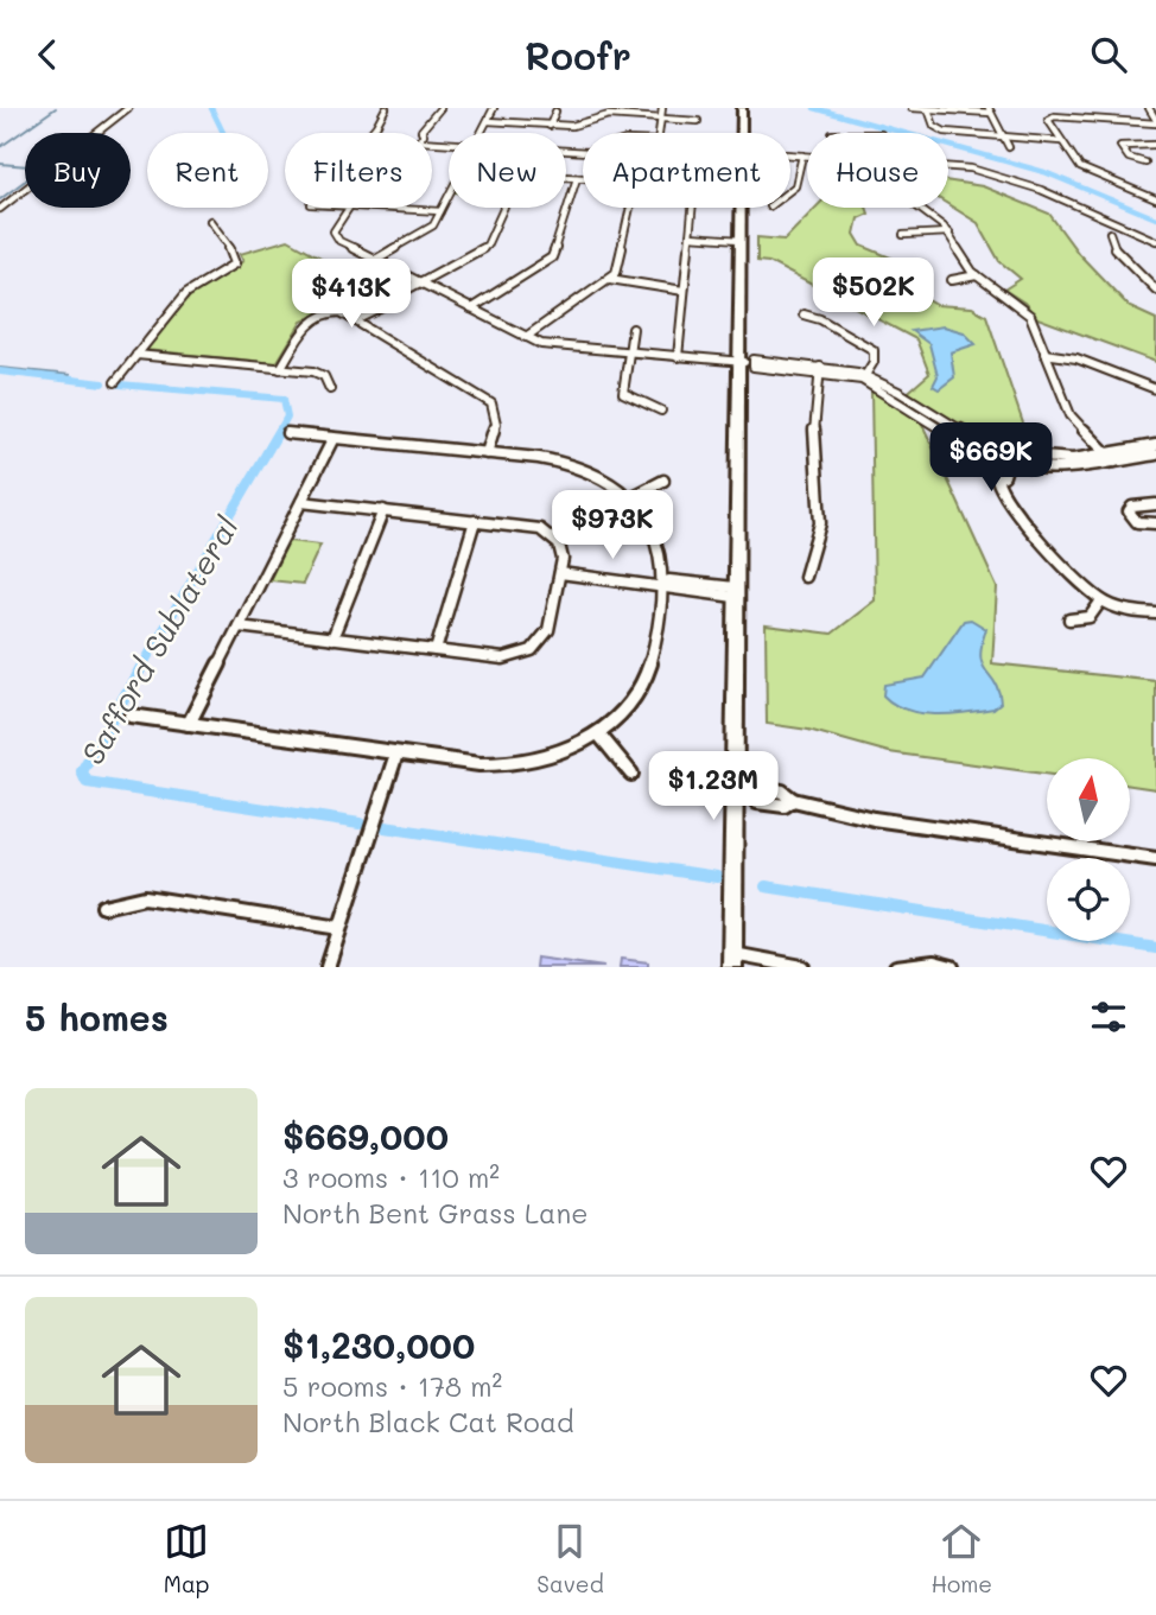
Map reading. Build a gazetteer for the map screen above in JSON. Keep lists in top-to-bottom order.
{
  "water": ["Safford Sublateral"],
  "north": "top",
  "page": {
    "header": "Roofr",
    "chip": [
      "Buy",
      "Rent",
      "Filters",
      "New",
      "Apartment",
      "House"
    ],
    "price": [
      "$502K",
      "$413K",
      "$669K",
      "$973K",
      "$1.23M"
    ],
    "heading": "5 homes",
    "list": [
      {
        "name": "$669,000",
        "note": "3 rooms · 110 m² · North Bent Grass Lane"
      },
      {
        "name": "$1,230,000",
        "note": "5 rooms · 178 m² · North Black Cat Road"
      }
    ],
    "tabs": ["Map", "Saved", "Home"]
  }
}
